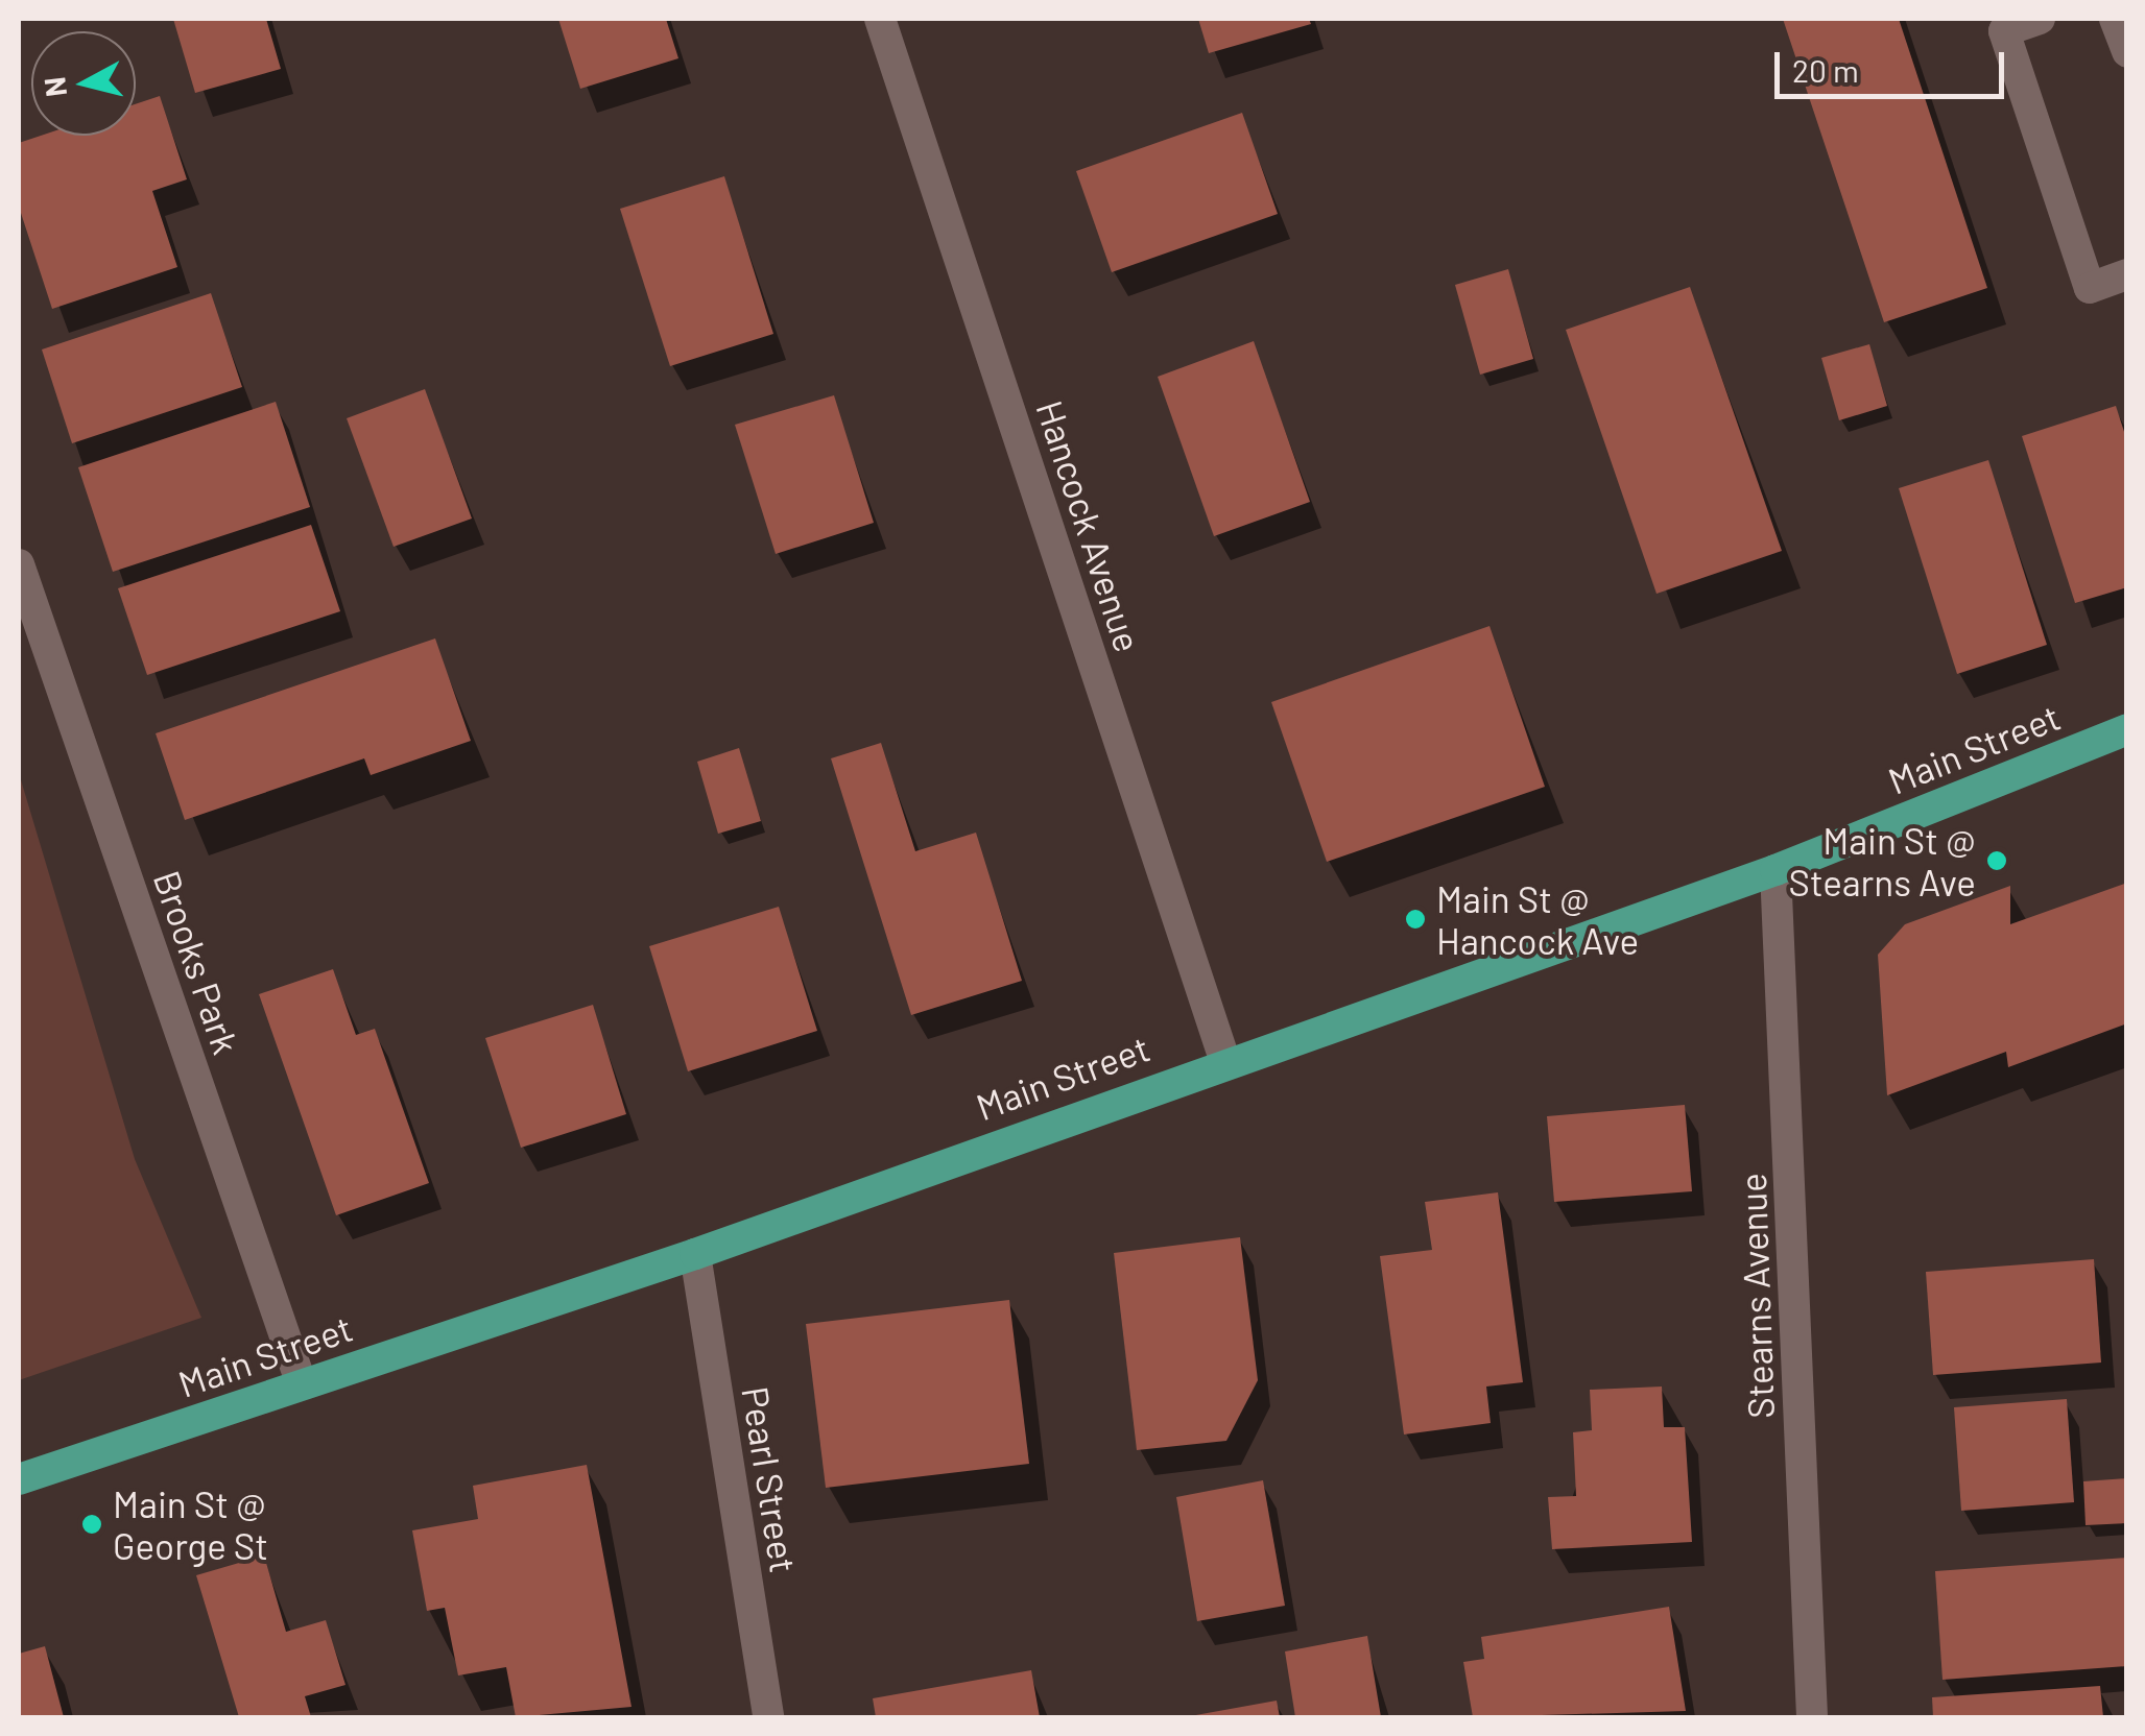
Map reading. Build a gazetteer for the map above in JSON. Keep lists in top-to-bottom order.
{
  "streets": {
    "main road": ["Main Street"],
    "street": [
      "Hancock Avenue",
      "Brooks Park",
      "Stearns Avenue",
      "Pearl Street"
    ]
  },
  "crossings": [
    ["Hancock Avenue", "Main Street"],
    ["Main Street", "Brooks Park"],
    ["Main Street", "Stearns Avenue"],
    ["Main Street", "Pearl Street"]
  ],
  "places": ["Main St @ Stearns Ave", "Main St @ Hancock Ave", "Main St @ George St"],
  "scale_bar": "20 m",
  "north": "left"
}
